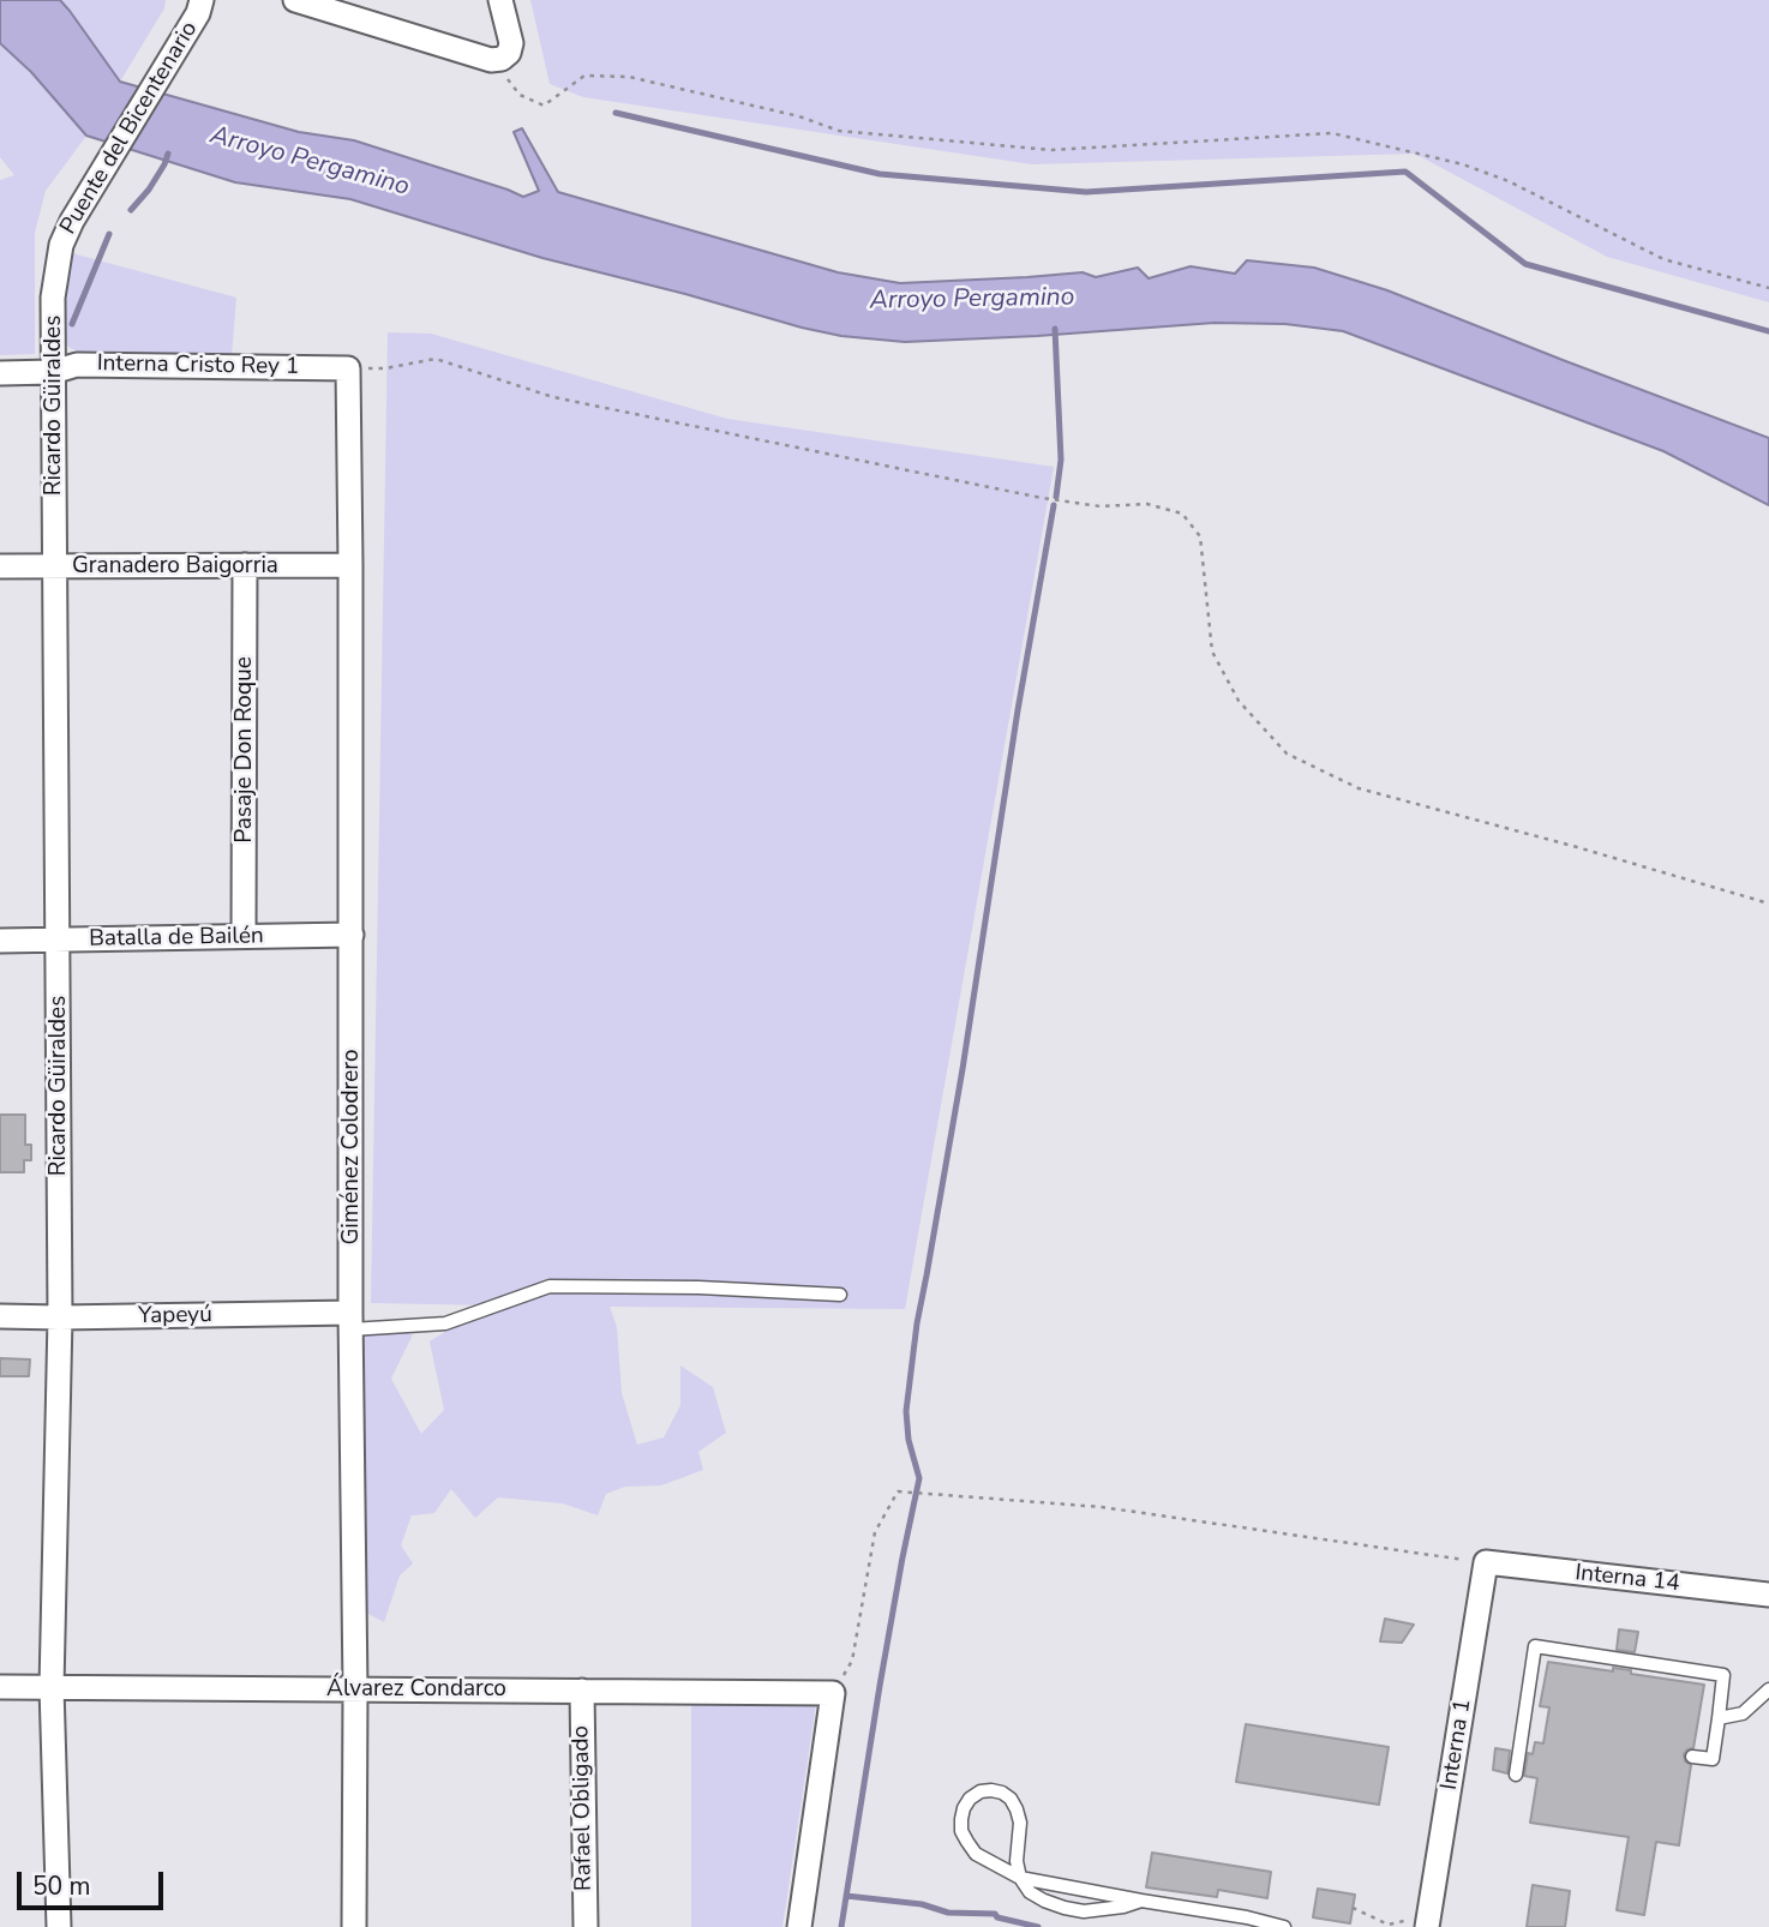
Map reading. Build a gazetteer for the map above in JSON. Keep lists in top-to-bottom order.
{
  "streets": {
    "street": [
      "Puente del Bicentenario",
      "Interna Cristo Rey 1",
      "Ricardo Güiraldes",
      "Granadero Baigorria",
      "Pasaje Don Roque",
      "Batalla de Bailén",
      "Giménez Colodrero",
      "Yapeyú",
      "Interna 14",
      "Álvarez Condarco",
      "Interna 1",
      "Rafael Obligado"
    ]
  },
  "crossings": [
    ["Puente del Bicentenario", "Ricardo Güiraldes"],
    ["Interna Cristo Rey 1", "Ricardo Güiraldes"],
    ["Interna Cristo Rey 1", "Giménez Colodrero"],
    ["Ricardo Güiraldes", "Granadero Baigorria"],
    ["Ricardo Güiraldes", "Batalla de Bailén"],
    ["Ricardo Güiraldes", "Yapeyú"],
    ["Ricardo Güiraldes", "Álvarez Condarco"],
    ["Granadero Baigorria", "Pasaje Don Roque"],
    ["Granadero Baigorria", "Giménez Colodrero"],
    ["Pasaje Don Roque", "Batalla de Bailén"],
    ["Batalla de Bailén", "Giménez Colodrero"],
    ["Giménez Colodrero", "Yapeyú"],
    ["Giménez Colodrero", "Álvarez Condarco"],
    ["Interna 14", "Interna 1"],
    ["Álvarez Condarco", "Rafael Obligado"]
  ],
  "water": ["Arroyo Pergamino"],
  "scale_bar": "50 m"
}
